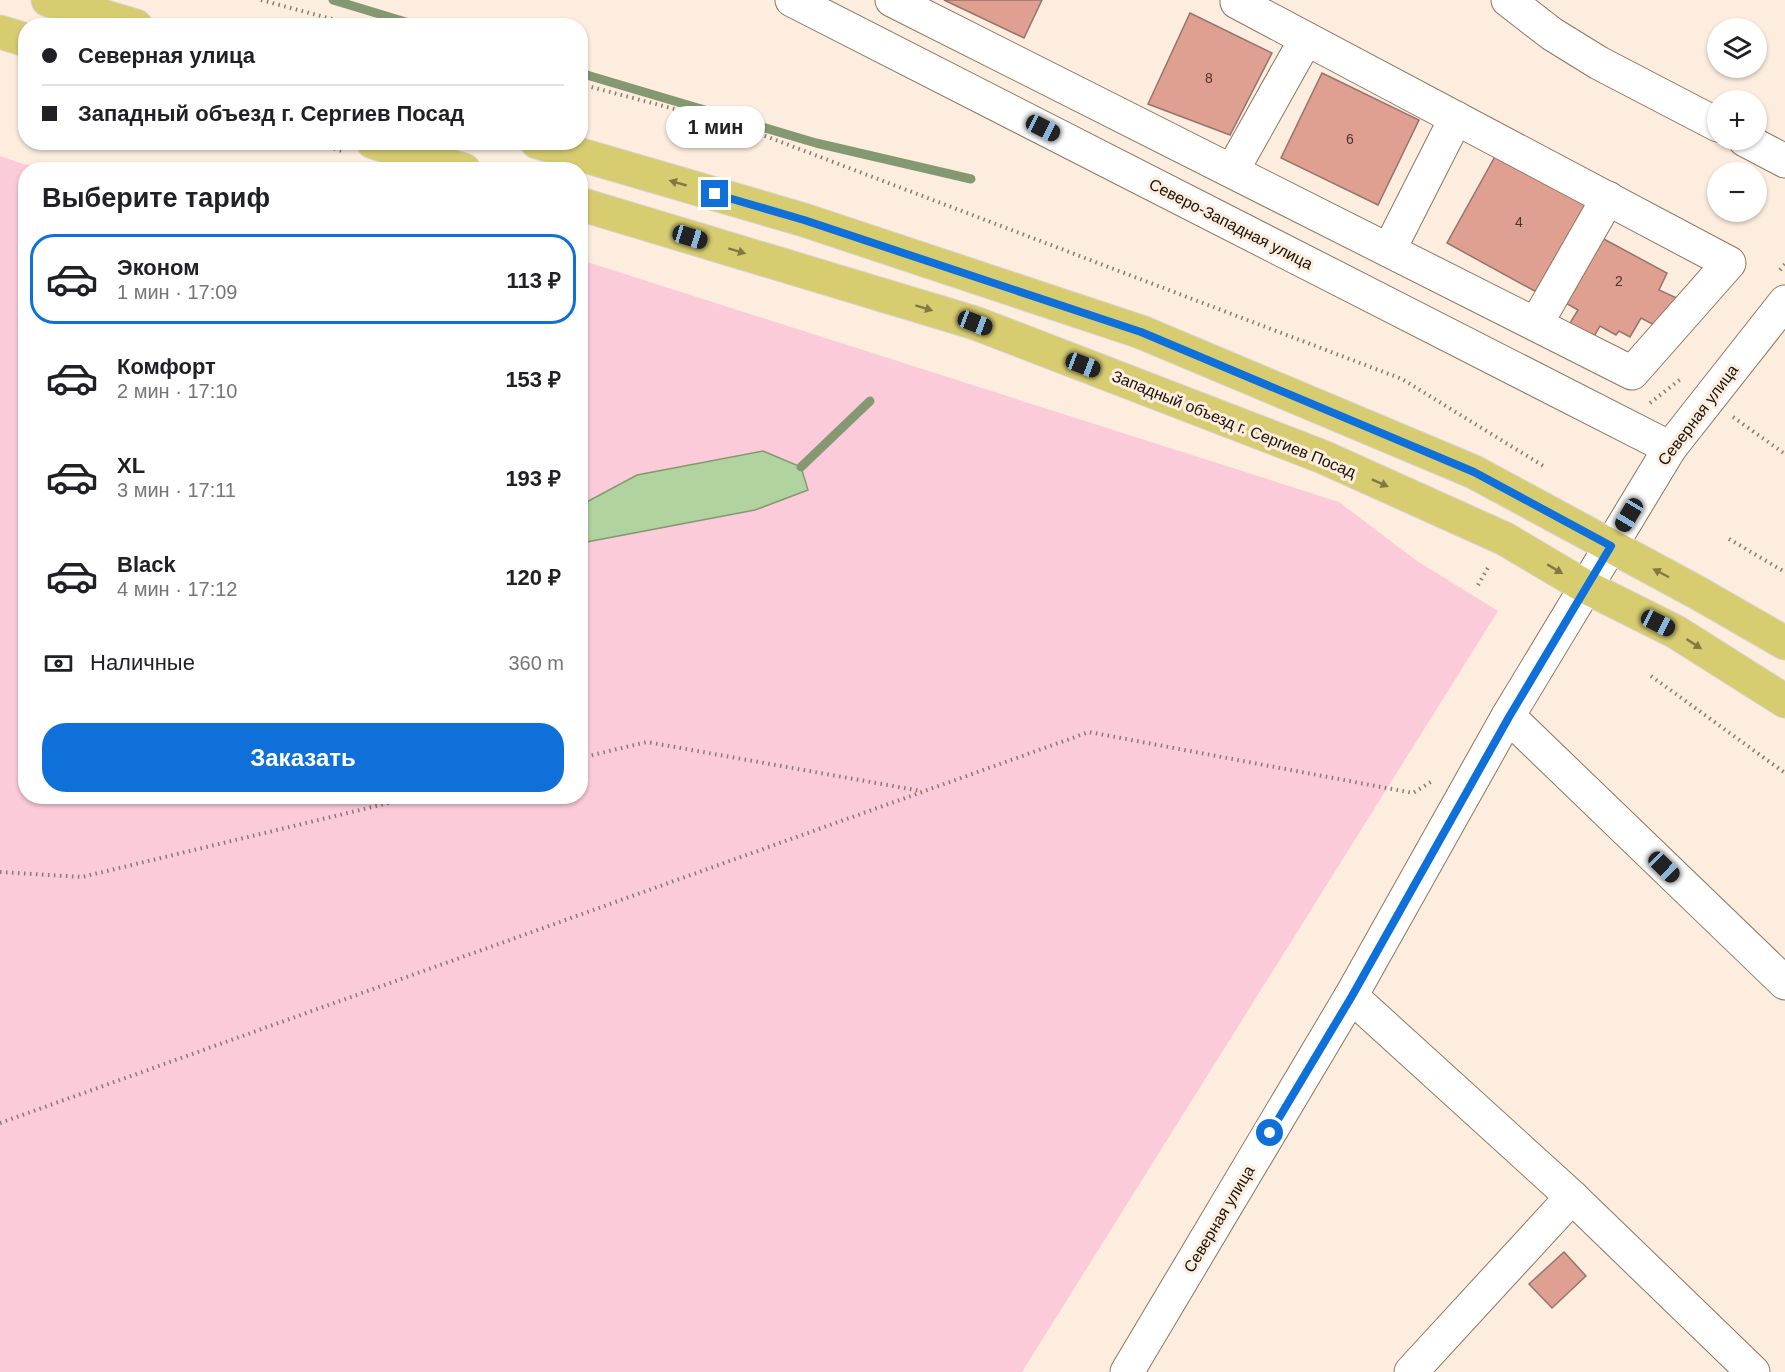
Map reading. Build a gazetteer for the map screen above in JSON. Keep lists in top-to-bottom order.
{
  "streets": {
    "main road": ["Западный объезд г. Сергиев Посад"],
    "street": ["Северо-Западная улица", "Северная улица"]
  },
  "crossings": [
    ["Северо-Западная улица", "Северная улица"],
    ["Северная улица", "Западный объезд г. Сергиев Посад"]
  ],
  "house_numbers": [
    "8",
    "6",
    "4",
    "2"
  ],
  "page": {
    "map_buttons": ["+", "−"],
    "banner": ["Северная улица", "Западный объезд г. Сергиев Посад"],
    "bubble": "1 мин",
    "heading": "Выберите тариф",
    "list": [
      {
        "name": "Эконом",
        "note": "1 мин · 17:09",
        "value": "113 ₽"
      },
      {
        "name": "Комфорт",
        "note": "2 мин · 17:10",
        "value": "153 ₽"
      },
      {
        "name": "XL",
        "note": "3 мин · 17:11",
        "value": "193 ₽"
      },
      {
        "name": "Black",
        "note": "4 мин · 17:12",
        "value": "120 ₽"
      }
    ],
    "pay": ["Наличные", "360 m"],
    "buttons": "Заказать"
  }
}
